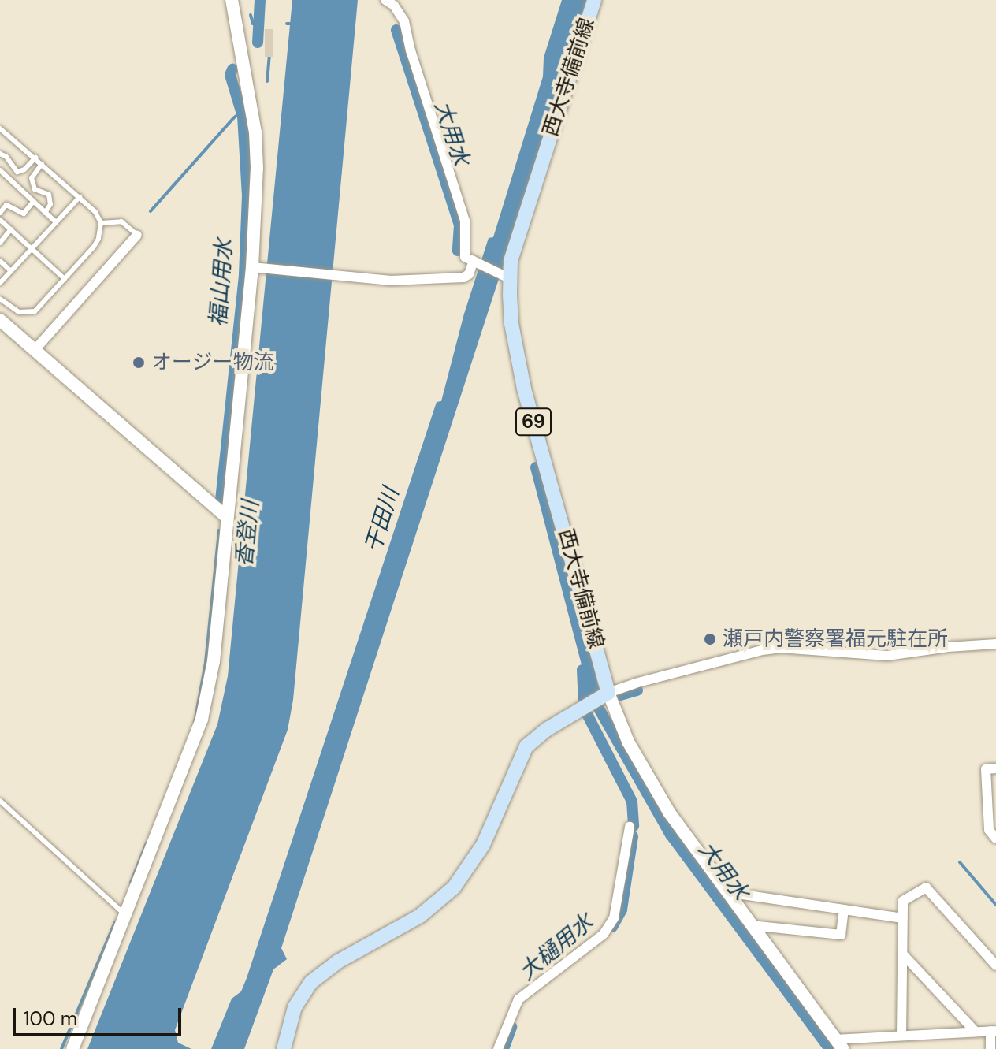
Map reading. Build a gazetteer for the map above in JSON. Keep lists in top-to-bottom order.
{
  "streets": {
    "main road": ["西大寺備前線", "69"]
  },
  "water": [
    "大用水",
    "福山用水",
    "干田川",
    "香登川",
    "大樋用水"
  ],
  "places": ["オージー物流", "瀬戸内警察署福元駐在所"],
  "scale_bar": "100 m"
}
